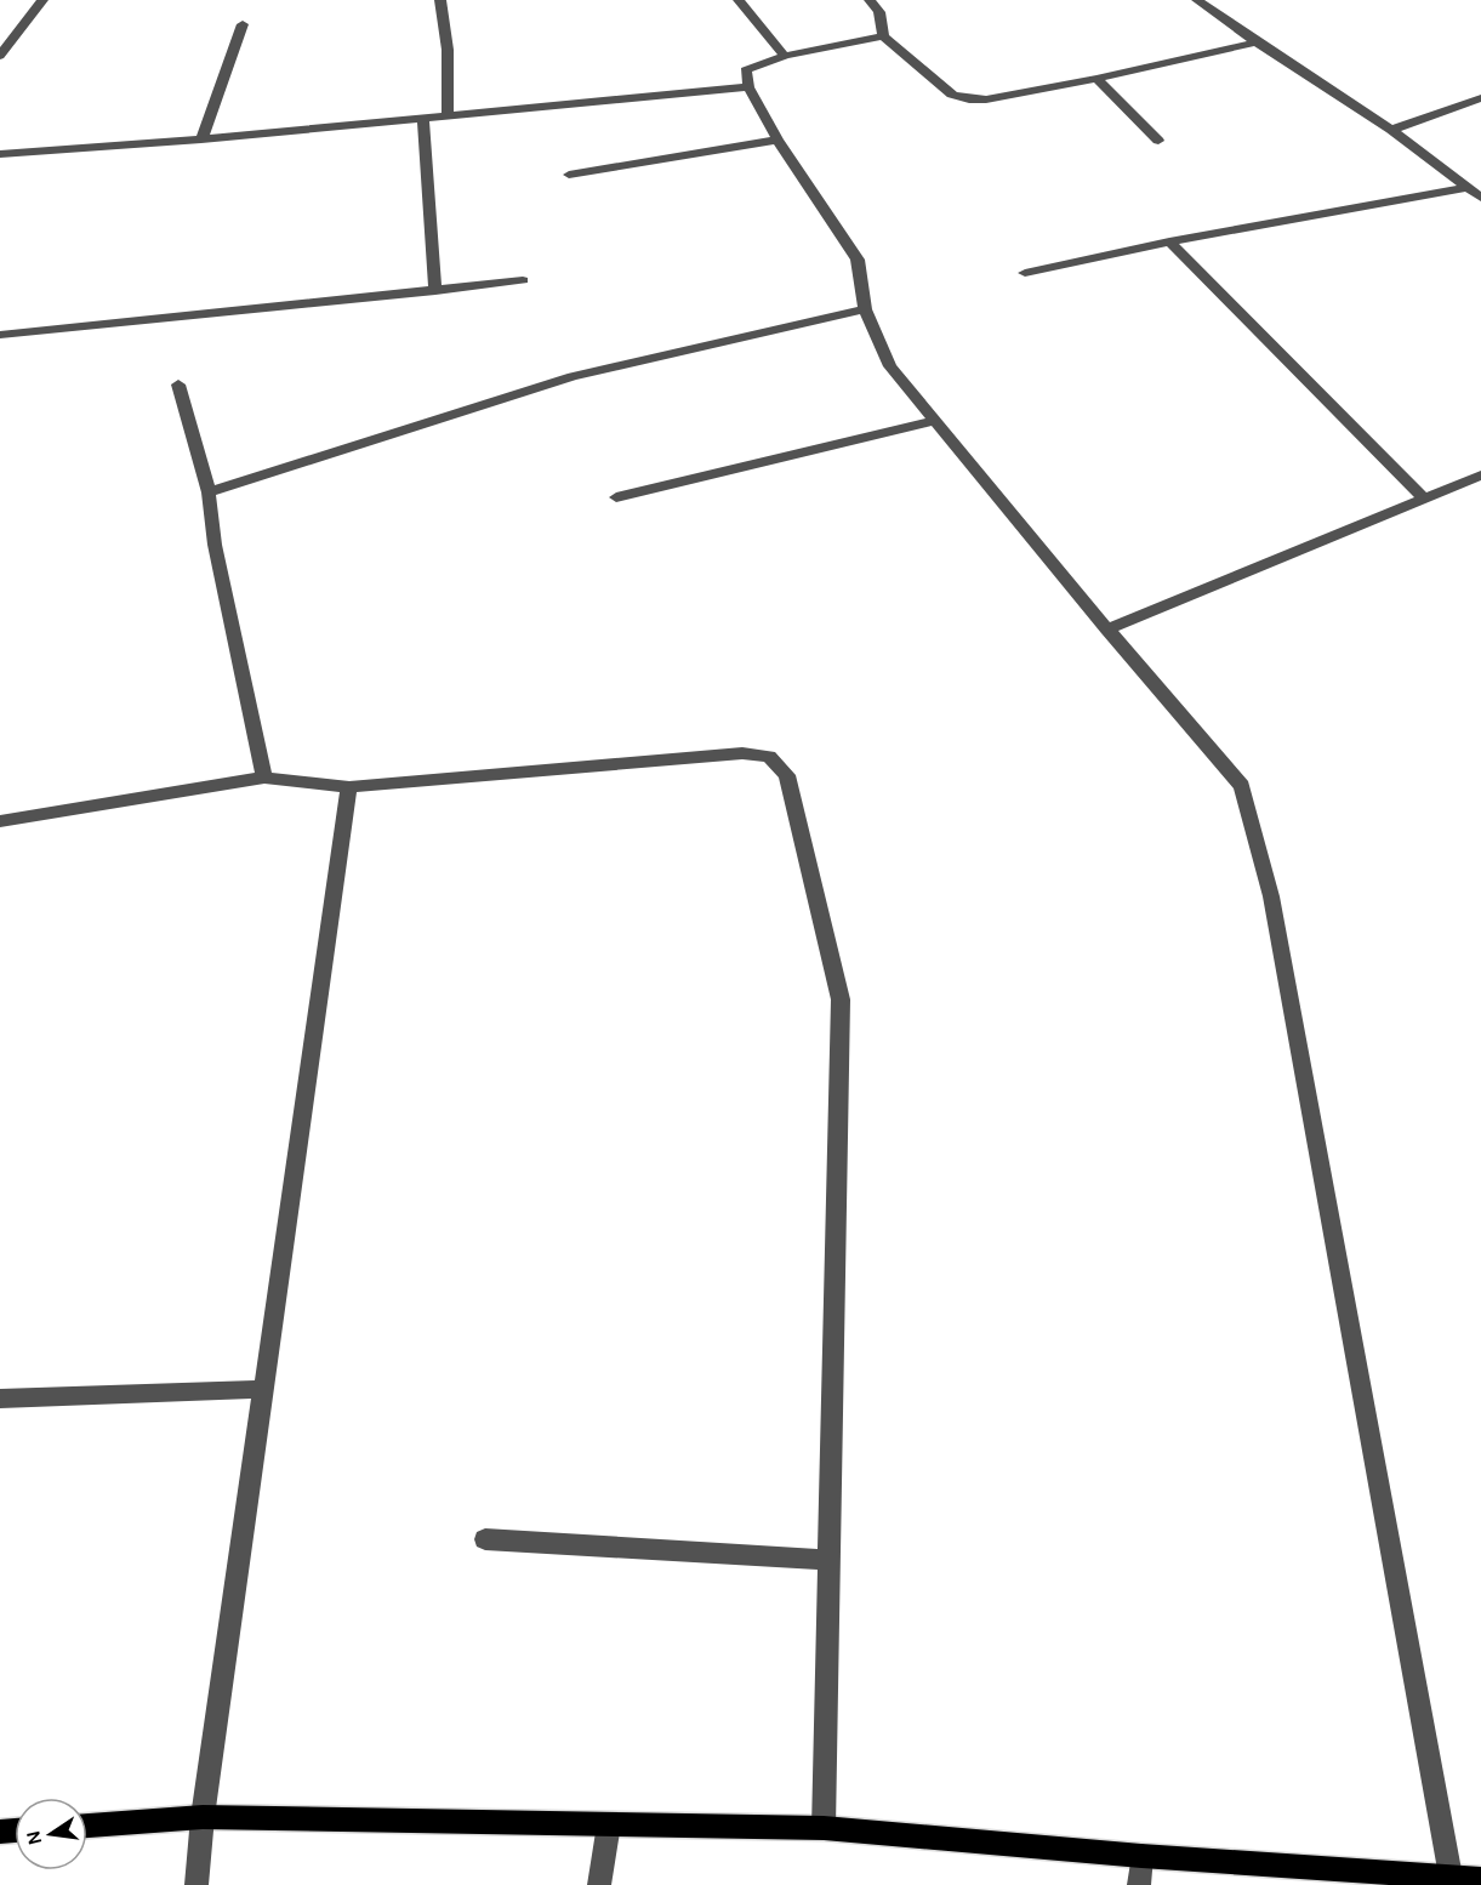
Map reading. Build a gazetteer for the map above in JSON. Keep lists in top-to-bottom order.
{
  "north": "left"
}
